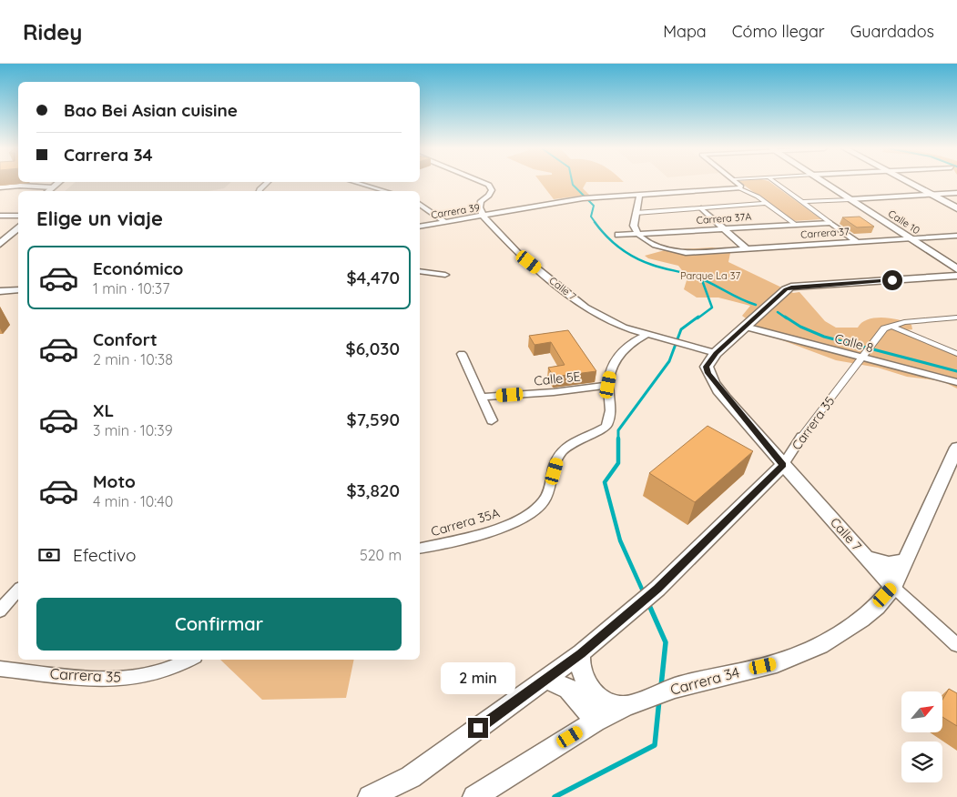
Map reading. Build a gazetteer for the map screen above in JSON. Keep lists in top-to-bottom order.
{
  "streets": {
    "main road": ["Calle 10"],
    "street": [
      "Carrera 39",
      "Carrera 37A",
      "Carrera 37",
      "Calle 7",
      "Calle 8",
      "Calle 5E",
      "Carrera 35",
      "Carrera 35A",
      "Carrera 34"
    ]
  },
  "crossings": [
    ["Carrera 39", "Calle 7"],
    ["Carrera 37A", "Carrera 37"],
    ["Calle 10", "Carrera 37"],
    ["Calle 7", "Carrera 35"],
    ["Calle 7", "Carrera 35A"],
    ["Calle 7", "Carrera 34"],
    ["Calle 8", "Carrera 35"],
    ["Calle 5E", "Carrera 35A"]
  ],
  "parks": ["Parque La 37"],
  "north": "top right",
  "page": {
    "header": "Ridey",
    "nav": ["Mapa", "Cómo llegar", "Guardados"],
    "banner": ["Bao Bei Asian cuisine", "Carrera 34"],
    "heading": "Elige un viaje",
    "list": [
      {
        "name": "Económico",
        "note": "1 min · 10:37",
        "value": "$4,470"
      },
      {
        "name": "Confort",
        "note": "2 min · 10:38",
        "value": "$6,030"
      },
      {
        "name": "XL",
        "note": "3 min · 10:39",
        "value": "$7,590"
      },
      {
        "name": "Moto",
        "note": "4 min · 10:40",
        "value": "$3,820"
      }
    ],
    "pay": ["Efectivo", "520 m"],
    "buttons": "Confirmar",
    "bubble": "2 min"
  }
}
